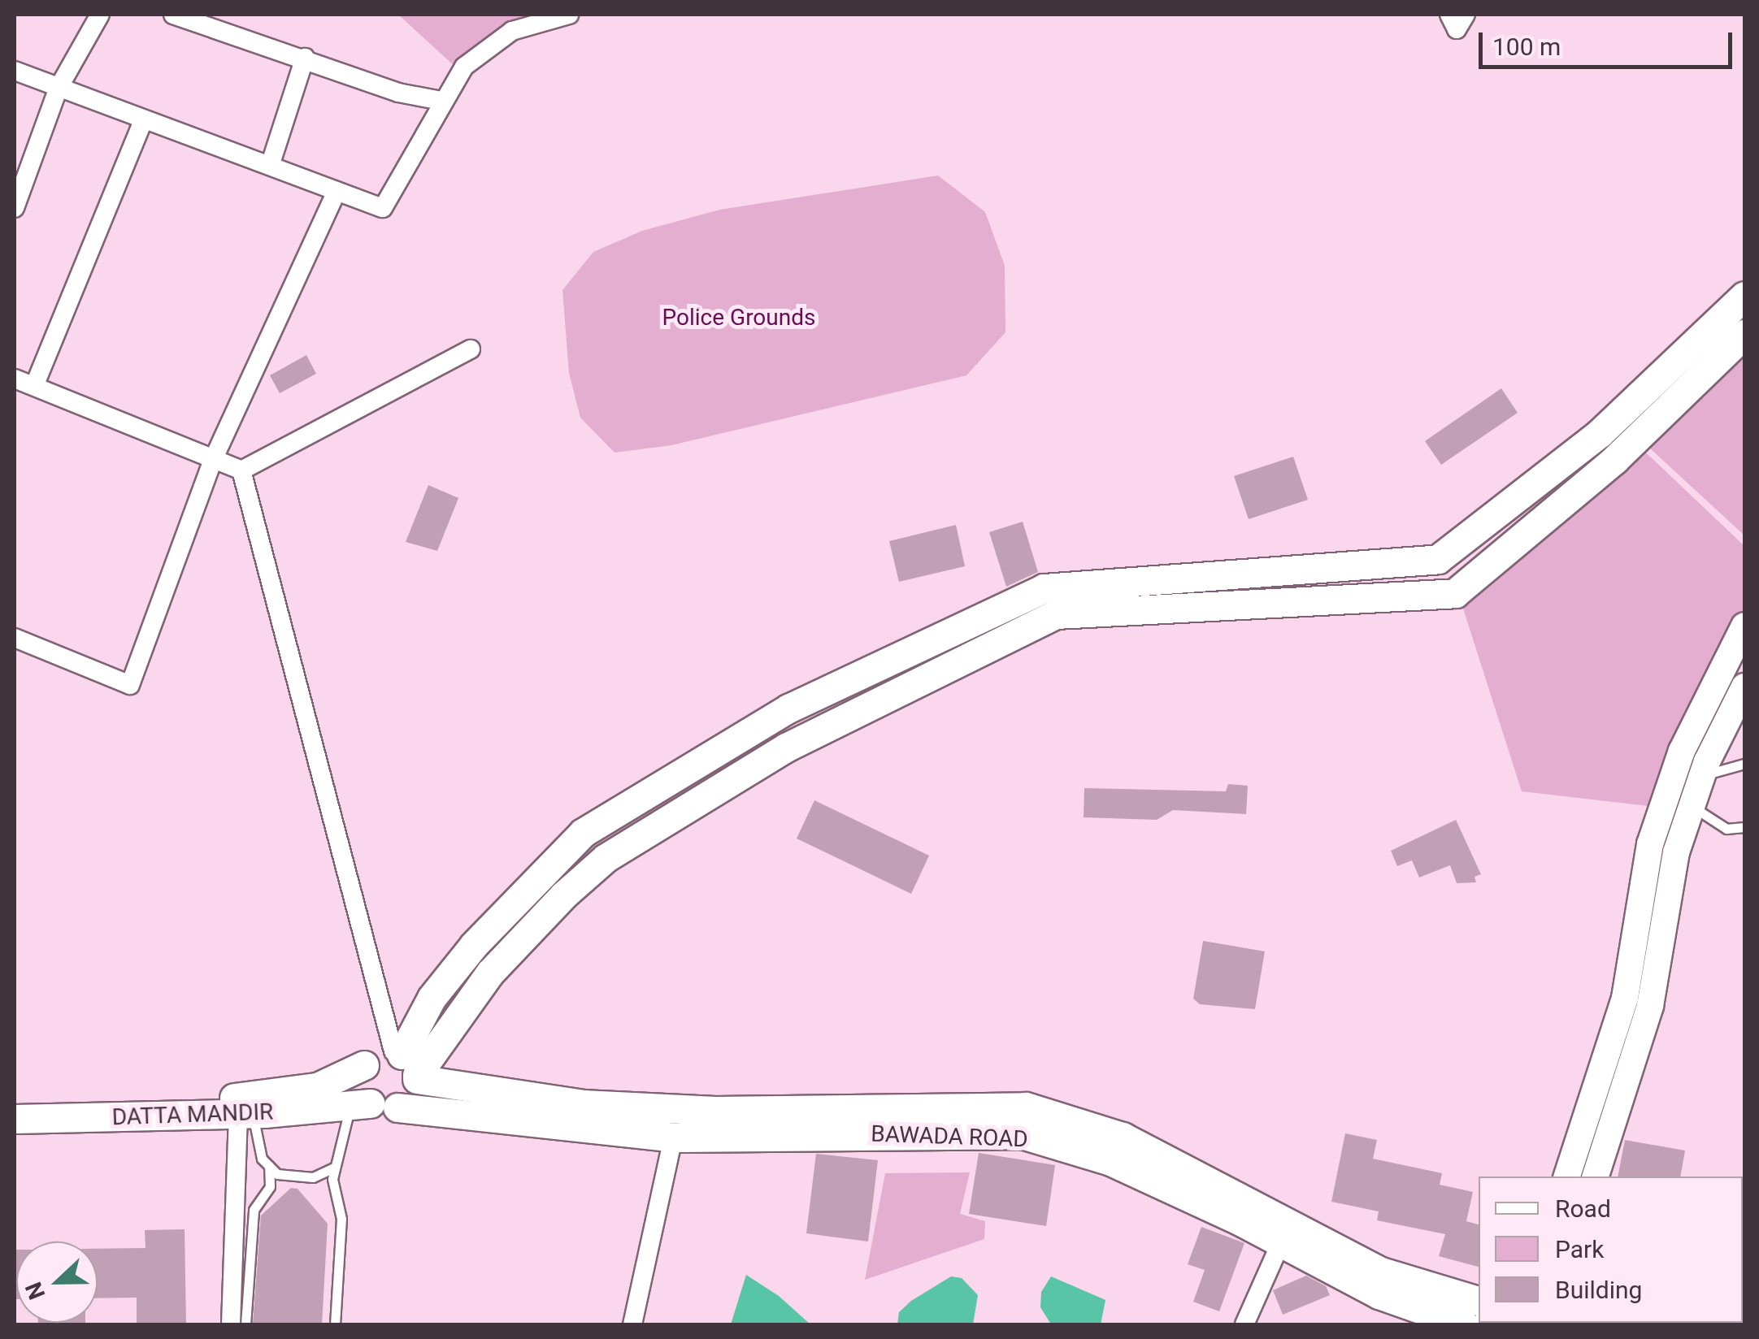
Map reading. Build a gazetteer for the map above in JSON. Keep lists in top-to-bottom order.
{
  "streets": {
    "main road": ["DATTA MANDIR", "BAWADA ROAD"]
  },
  "crossings": [
    ["DATTA MANDIR", "BAWADA ROAD"]
  ],
  "parks": ["Police Grounds"],
  "legend": ["Road", "Park", "Building"],
  "scale_bar": "100 m",
  "north": "left"
}
